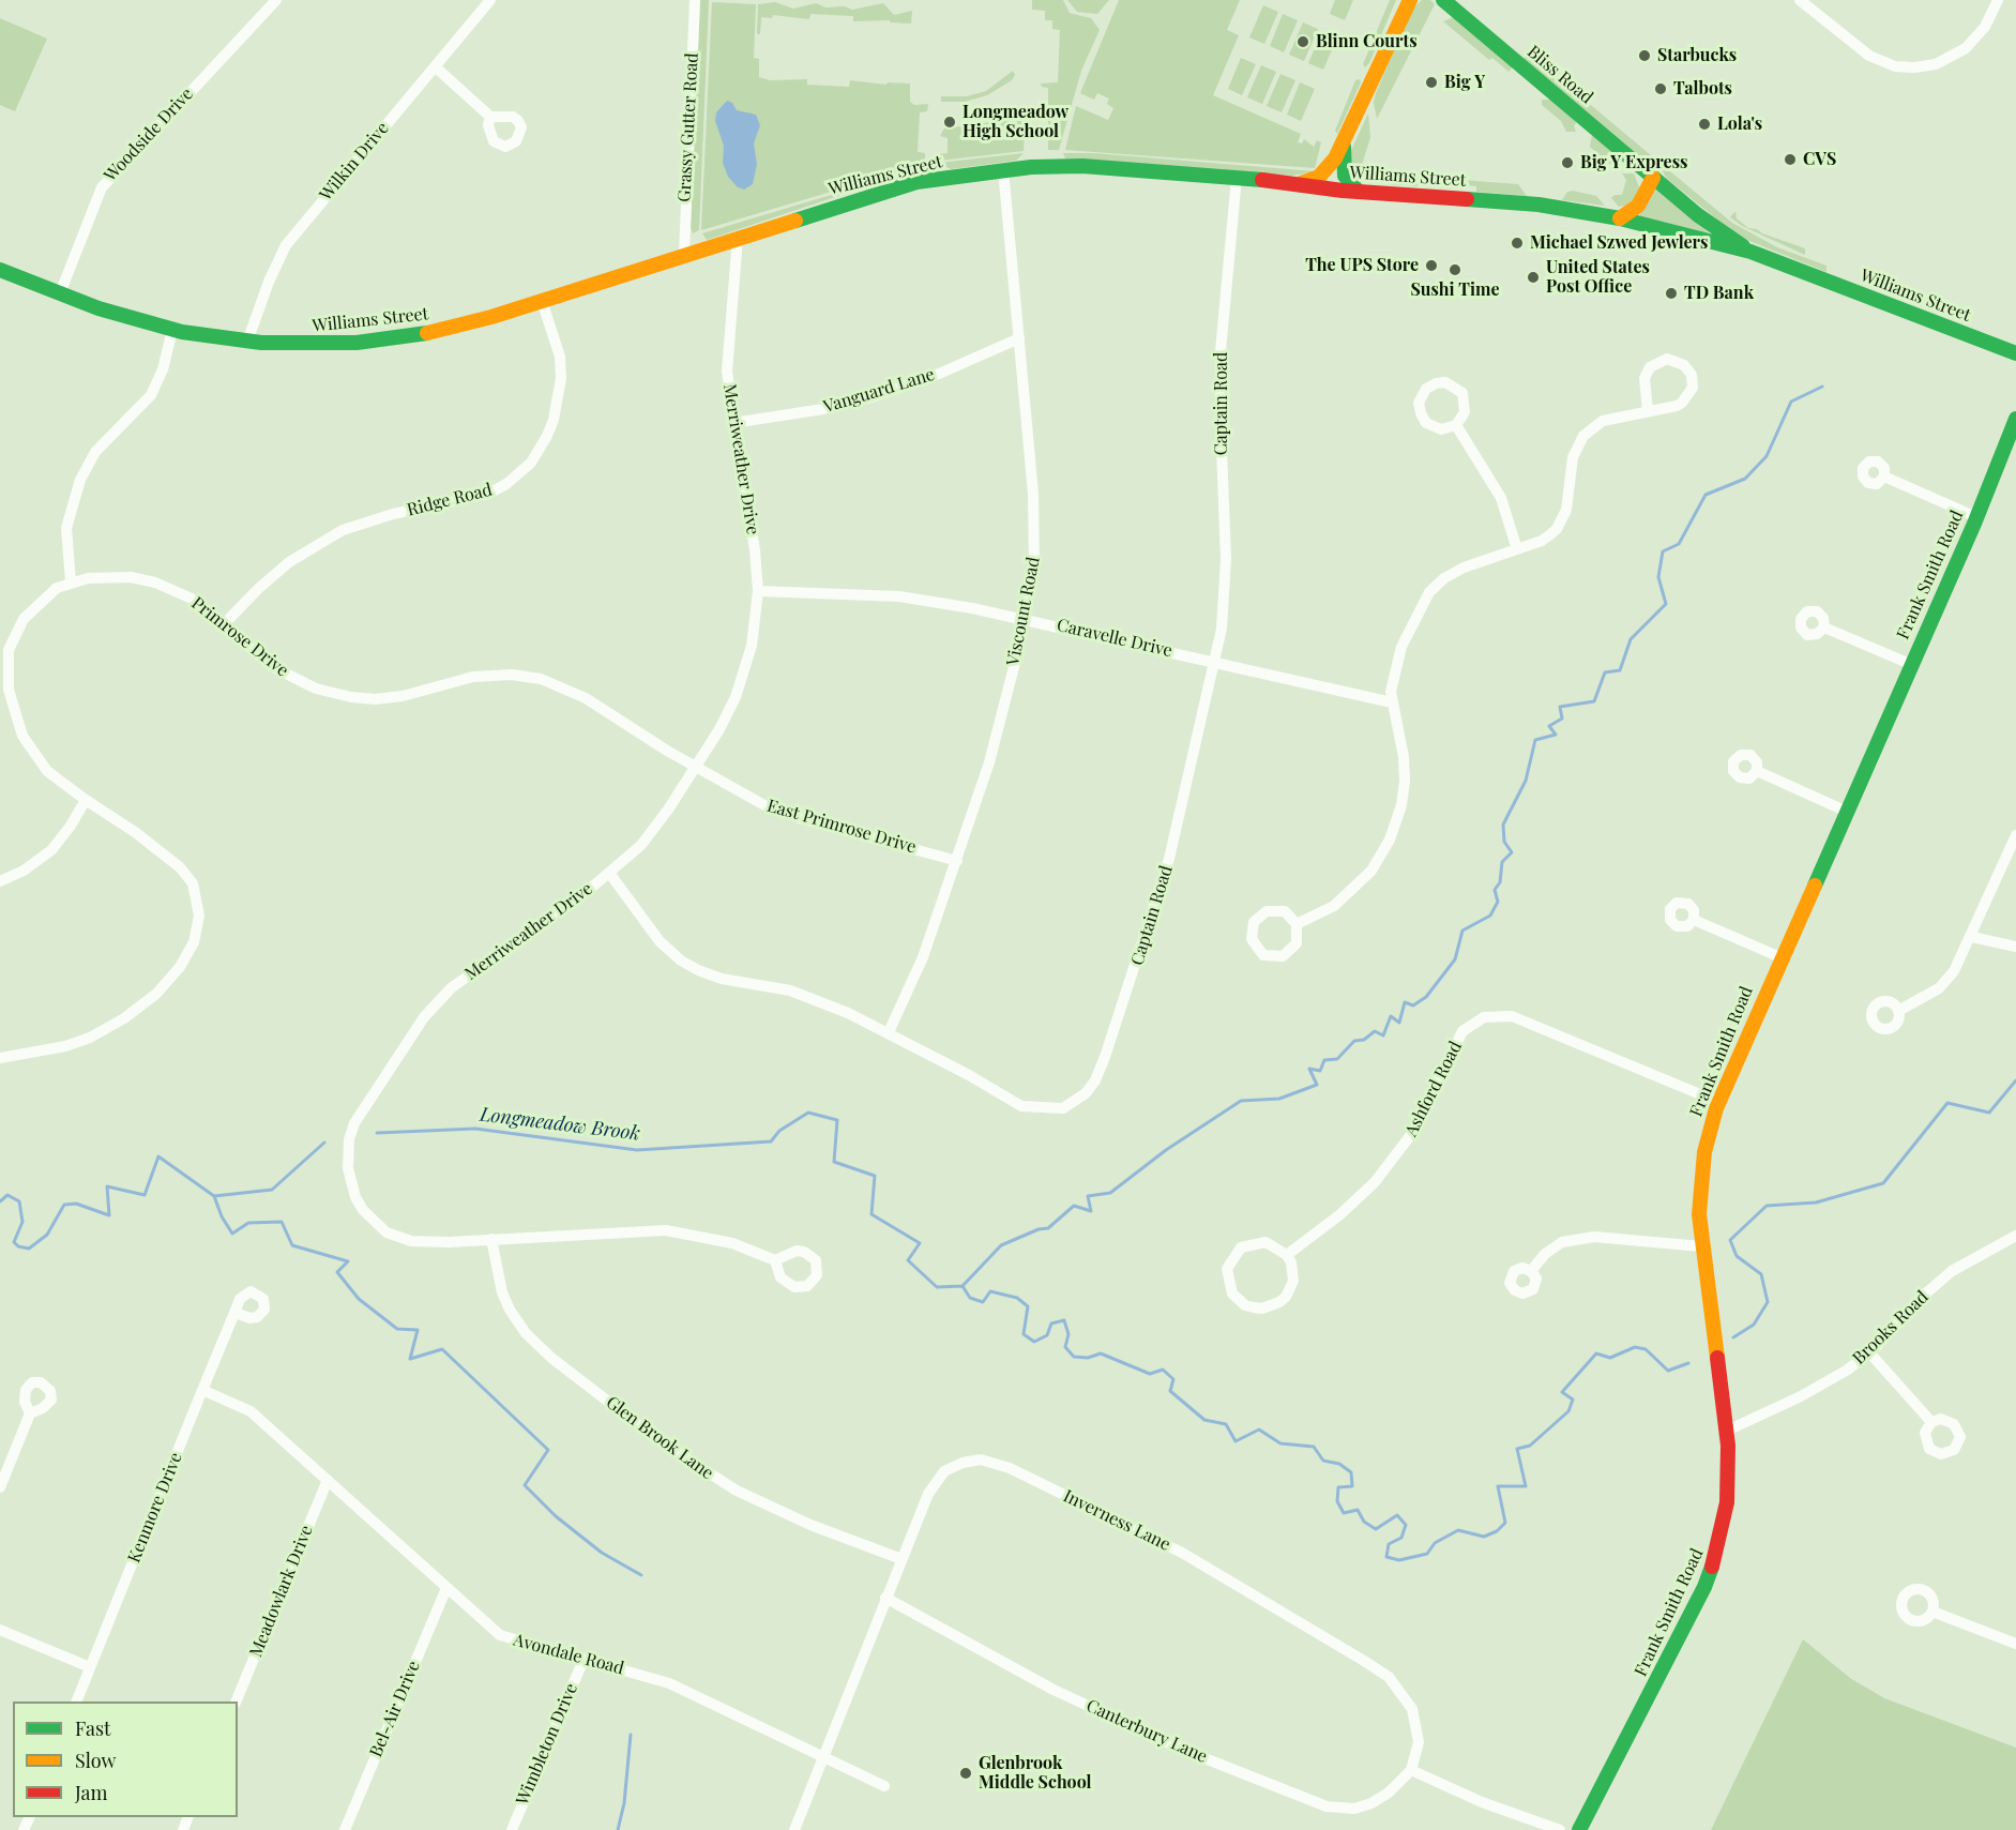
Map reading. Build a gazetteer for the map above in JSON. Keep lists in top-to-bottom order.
{
  "streets": {
    "main road": ["Bliss Road", "Williams Street", "Frank Smith Road"],
    "street": [
      "Grassy Gutter Road",
      "Woodside Drive",
      "Wilkin Drive",
      "Vanguard Lane",
      "Captain Road",
      "Merriweather Drive",
      "Ridge Road",
      "Viscount Road",
      "Primrose Drive",
      "Caravelle Drive",
      "East Primrose Drive",
      "Ashford Road",
      "Brooks Road",
      "Glen Brook Lane",
      "Kenmore Drive",
      "Inverness Lane",
      "Meadowlark Drive",
      "Avondale Road",
      "Bel-Air Drive",
      "Canterbury Lane",
      "Wimbleton Drive"
    ]
  },
  "crossings": [
    ["Bliss Road", "Williams Street"],
    ["Grassy Gutter Road", "Williams Street"],
    ["Woodside Drive", "Williams Street"],
    ["Wilkin Drive", "Williams Street"],
    ["Williams Street", "Captain Road"],
    ["Williams Street", "Merriweather Drive"],
    ["Williams Street", "Ridge Road"],
    ["Williams Street", "Viscount Road"],
    ["Vanguard Lane", "Merriweather Drive"],
    ["Vanguard Lane", "Viscount Road"],
    ["Captain Road", "Merriweather Drive"],
    ["Captain Road", "Viscount Road"],
    ["Captain Road", "Caravelle Drive"],
    ["Merriweather Drive", "Primrose Drive"],
    ["Merriweather Drive", "Caravelle Drive"],
    ["Merriweather Drive", "East Primrose Drive"],
    ["Merriweather Drive", "Glen Brook Lane"],
    ["Ridge Road", "Primrose Drive"],
    ["Frank Smith Road", "Ashford Road"],
    ["Frank Smith Road", "Brooks Road"],
    ["Viscount Road", "Caravelle Drive"],
    ["Viscount Road", "East Primrose Drive"],
    ["Primrose Drive", "East Primrose Drive"],
    ["Glen Brook Lane", "Inverness Lane"],
    ["Kenmore Drive", "Avondale Road"],
    ["Inverness Lane", "Avondale Road"],
    ["Inverness Lane", "Canterbury Lane"],
    ["Meadowlark Drive", "Avondale Road"],
    ["Avondale Road", "Bel-Air Drive"],
    ["Avondale Road", "Wimbleton Drive"]
  ],
  "water": ["Longmeadow Brook"],
  "places": [
    "Blinn Courts",
    "Starbucks",
    "Big Y",
    "Talbots",
    "Longmeadow High School",
    "Lola's",
    "CVS",
    "Big Y Express",
    "Michael Szwed Jewlers",
    "The UPS Store",
    "Sushi Time",
    "United States Post Office",
    "TD Bank",
    "Glenbrook Middle School"
  ],
  "legend": ["Fast", "Slow", "Jam"]
}
